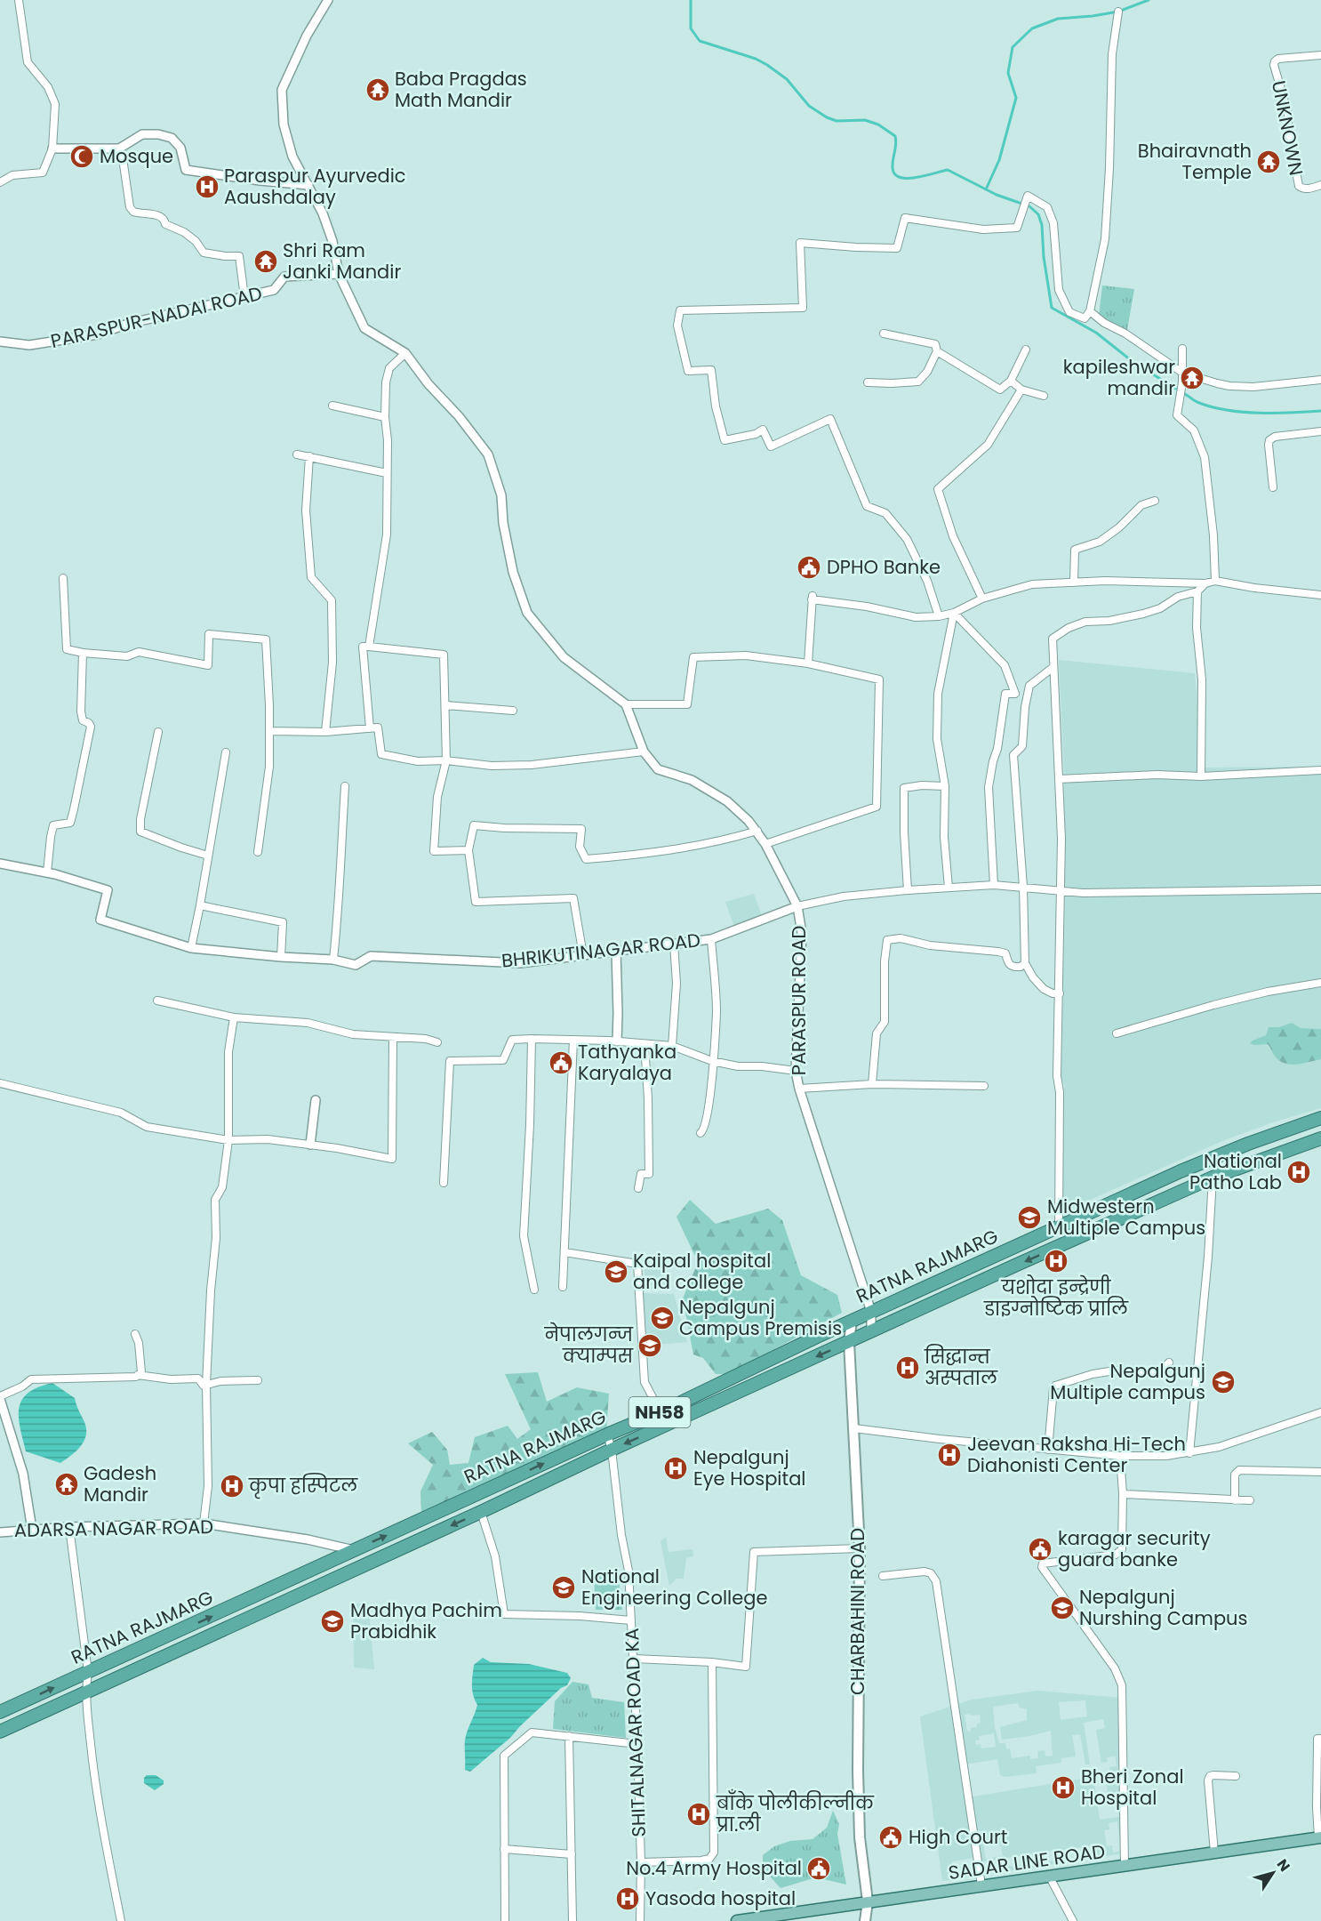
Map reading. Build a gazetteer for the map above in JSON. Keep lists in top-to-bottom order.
{
  "streets": {
    "highway": ["RATNA RAJMARG", "NH58"],
    "main road": ["CHARBAHINI ROAD", "SADAR LINE ROAD"],
    "street": [
      "UNKNOWN",
      "PARASPUR-NADAI ROAD",
      "BHRIKUTINAGAR ROAD",
      "PARASPUR ROAD",
      "ADARSA NAGAR ROAD",
      "SHITALNAGAR ROAD KA"
    ]
  },
  "crossings": [
    ["BHRIKUTINAGAR ROAD", "PARASPUR ROAD"],
    ["PARASPUR ROAD", "RATNA RAJMARG"],
    ["RATNA RAJMARG", "ADARSA NAGAR ROAD"],
    ["RATNA RAJMARG", "CHARBAHINI ROAD"],
    ["RATNA RAJMARG", "SHITALNAGAR ROAD KA"],
    ["CHARBAHINI ROAD", "SADAR LINE ROAD"]
  ],
  "places": {
    "temple": [
      "Baba Pragdas Math Mandir",
      "Bhairavnath Temple",
      "Shri Ram Janki Mandir",
      "kapileshwar mandir",
      "Gadesh Mandir"
    ],
    "mosque": ["Mosque"],
    "hospital": [
      "Paraspur Ayurvedic Aaushdalay",
      "National Patho Lab",
      "यशोदा इन्द्रेणी डाइग्नोष्टिक प्रालि",
      "सिद्धान्त अस्पताल",
      "Jeevan Raksha Hi-Tech Diahonisti Center",
      "Nepalgunj Eye Hospital",
      "कृपा हस्पिटल",
      "Bheri Zonal Hospital",
      "बाँके पोलीकील्नीक प्रा.ली",
      "Yasoda hospital"
    ],
    "public building": [
      "DPHO Banke",
      "Tathyanka Karyalaya",
      "karagar security guard banke",
      "High Court",
      "No.4 Army Hospital"
    ],
    "school or university": [
      "Midwestern Multiple Campus",
      "Kaipal hospital and college",
      "Nepalgunj Campus Premisis",
      "नेपालगन्ज क्याम्पस",
      "Nepalgunj Multiple campus",
      "National Engineering College",
      "Nepalgunj Nurshing Campus",
      "Madhya Pachim Prabidhik"
    ]
  },
  "north": "top right"
}
